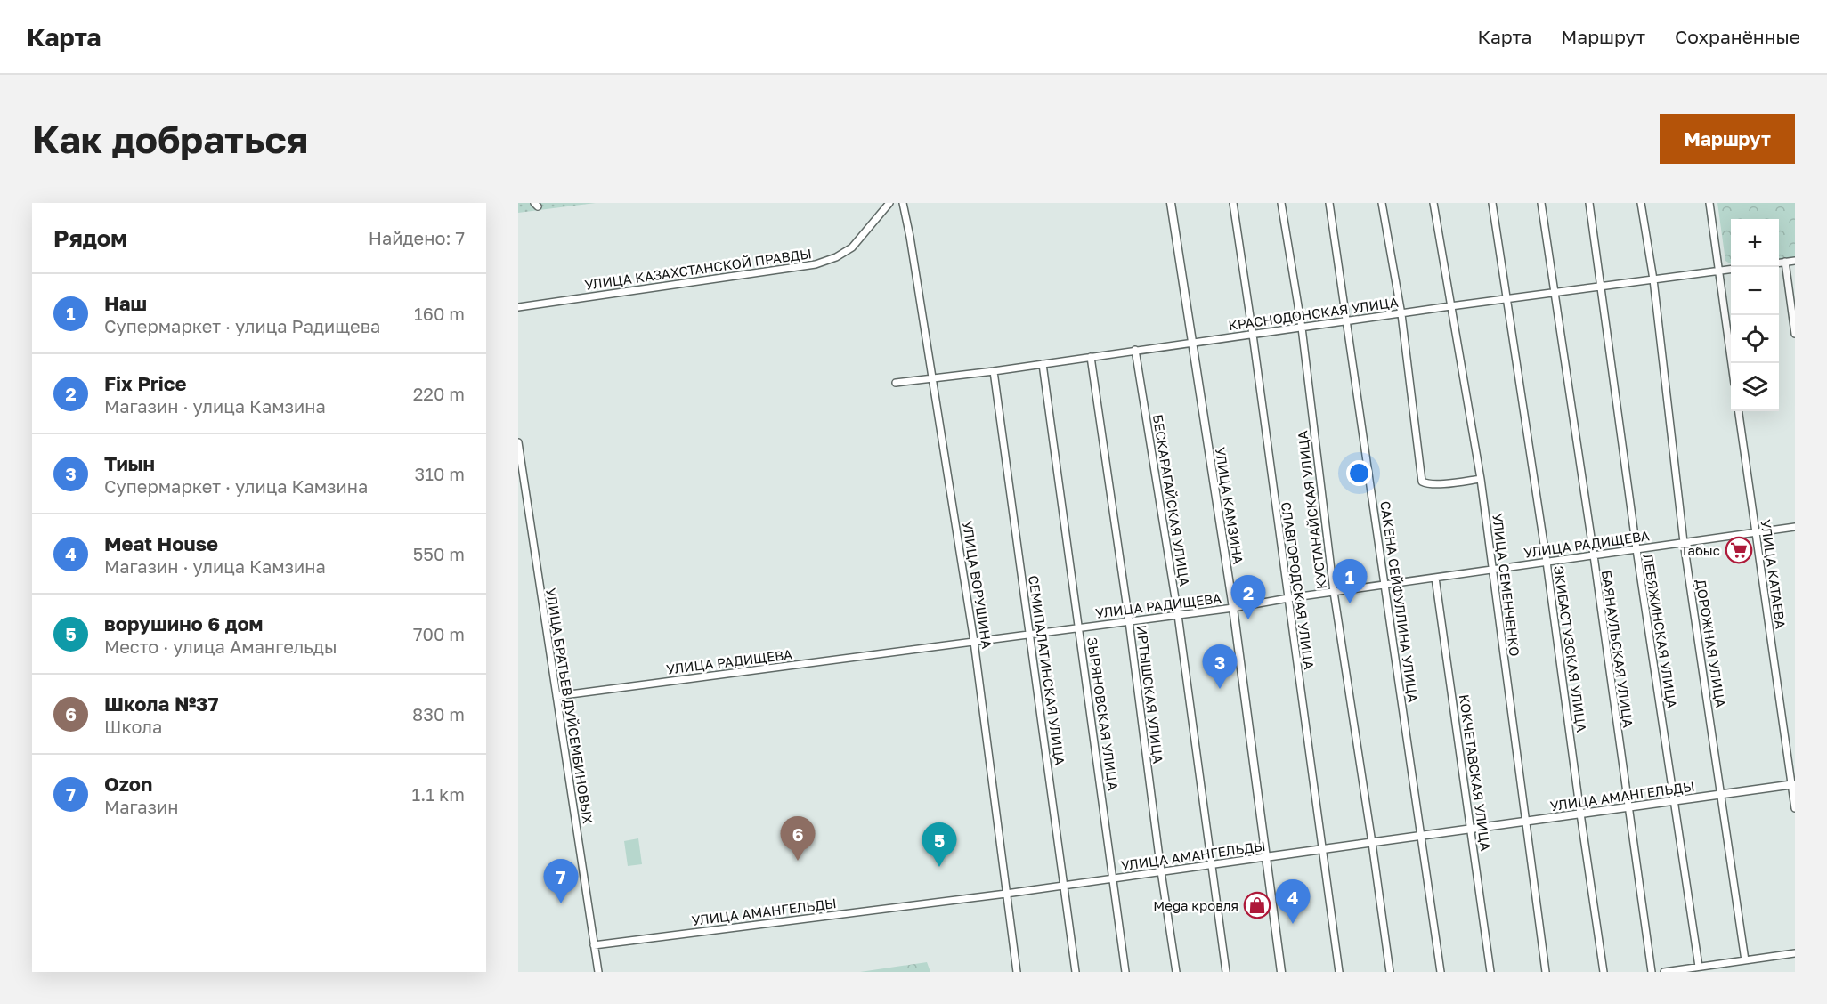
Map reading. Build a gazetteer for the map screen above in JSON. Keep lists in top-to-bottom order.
{
  "streets": {
    "main road": ["УЛИЦА КАМЗИНА", "УЛИЦА АМАНГЕЛЬДЫ"],
    "street": [
      "УЛИЦА КАЗАХСТАНСКОЙ ПРАВДЫ",
      "КРАСНОДОНСКАЯ УЛИЦА",
      "БЕСКАРАГАЙСКАЯ УЛИЦА",
      "КУСТАНАЙСКАЯ УЛИЦА",
      "УЛИЦА РАДИЩЕВА",
      "УЛИЦА КАТАЕВА",
      "УЛИЦА ВОРУШИНА",
      "УЛИЦА СЕМЕНЧЕНКО",
      "СЛАВГОРОДСКАЯ УЛИЦА",
      "САКЕНА СЕЙФУЛЛИНА УЛИЦА",
      "ЛЕБЯЖИНСКАЯ УЛИЦА",
      "ДОРОЖНАЯ УЛИЦА",
      "ЭКИБАСТУЗСКАЯ УЛИЦА",
      "БАЯНАУЛЬСКАЯ УЛИЦА",
      "СЕМИПАЛАТИНСКАЯ УЛИЦА",
      "ИРТЫШСКАЯ УЛИЦА",
      "УЛИЦА БРАТЬЕВ ДУЙСЕМБИНОВЫХ",
      "ЗЫРЯНОВСКАЯ УЛИЦА",
      "КОКЧЕТАВСКАЯ УЛИЦА"
    ]
  },
  "crossings": [
    ["КРАСНОДОНСКАЯ УЛИЦА", "БЕСКАРАГАЙСКАЯ УЛИЦА"],
    ["КРАСНОДОНСКАЯ УЛИЦА", "УЛИЦА КАМЗИНА"],
    ["КРАСНОДОНСКАЯ УЛИЦА", "КУСТАНАЙСКАЯ УЛИЦА"],
    ["КРАСНОДОНСКАЯ УЛИЦА", "УЛИЦА ВОРУШИНА"],
    ["КРАСНОДОНСКАЯ УЛИЦА", "УЛИЦА СЕМЕНЧЕНКО"],
    ["КРАСНОДОНСКАЯ УЛИЦА", "СЛАВГОРОДСКАЯ УЛИЦА"],
    ["КРАСНОДОНСКАЯ УЛИЦА", "САКЕНА СЕЙФУЛЛИНА УЛИЦА"],
    ["КРАСНОДОНСКАЯ УЛИЦА", "ЛЕБЯЖИНСКАЯ УЛИЦА"],
    ["КРАСНОДОНСКАЯ УЛИЦА", "ДОРОЖНАЯ УЛИЦА"],
    ["КРАСНОДОНСКАЯ УЛИЦА", "ЭКИБАСТУЗСКАЯ УЛИЦА"],
    ["КРАСНОДОНСКАЯ УЛИЦА", "БАЯНАУЛЬСКАЯ УЛИЦА"],
    ["КРАСНОДОНСКАЯ УЛИЦА", "СЕМИПАЛАТИНСКАЯ УЛИЦА"],
    ["КРАСНОДОНСКАЯ УЛИЦА", "ИРТЫШСКАЯ УЛИЦА"],
    ["КРАСНОДОНСКАЯ УЛИЦА", "ЗЫРЯНОВСКАЯ УЛИЦА"],
    ["БЕСКАРАГАЙСКАЯ УЛИЦА", "УЛИЦА РАДИЩЕВА"],
    ["БЕСКАРАГАЙСКАЯ УЛИЦА", "УЛИЦА АМАНГЕЛЬДЫ"],
    ["УЛИЦА КАМЗИНА", "УЛИЦА РАДИЩЕВА"],
    ["УЛИЦА КАМЗИНА", "УЛИЦА АМАНГЕЛЬДЫ"],
    ["КУСТАНАЙСКАЯ УЛИЦА", "УЛИЦА РАДИЩЕВА"],
    ["КУСТАНАЙСКАЯ УЛИЦА", "УЛИЦА АМАНГЕЛЬДЫ"],
    ["УЛИЦА РАДИЩЕВА", "УЛИЦА КАТАЕВА"],
    ["УЛИЦА РАДИЩЕВА", "УЛИЦА ВОРУШИНА"],
    ["УЛИЦА РАДИЩЕВА", "УЛИЦА СЕМЕНЧЕНКО"],
    ["УЛИЦА РАДИЩЕВА", "СЛАВГОРОДСКАЯ УЛИЦА"],
    ["УЛИЦА РАДИЩЕВА", "САКЕНА СЕЙФУЛЛИНА УЛИЦА"],
    ["УЛИЦА РАДИЩЕВА", "ЛЕБЯЖИНСКАЯ УЛИЦА"],
    ["УЛИЦА РАДИЩЕВА", "ДОРОЖНАЯ УЛИЦА"],
    ["УЛИЦА РАДИЩЕВА", "ЭКИБАСТУЗСКАЯ УЛИЦА"],
    ["УЛИЦА РАДИЩЕВА", "БАЯНАУЛЬСКАЯ УЛИЦА"],
    ["УЛИЦА РАДИЩЕВА", "СЕМИПАЛАТИНСКАЯ УЛИЦА"],
    ["УЛИЦА РАДИЩЕВА", "ИРТЫШСКАЯ УЛИЦА"],
    ["УЛИЦА РАДИЩЕВА", "УЛИЦА БРАТЬЕВ ДУЙСЕМБИНОВЫХ"],
    ["УЛИЦА РАДИЩЕВА", "ЗЫРЯНОВСКАЯ УЛИЦА"],
    ["УЛИЦА РАДИЩЕВА", "КОКЧЕТАВСКАЯ УЛИЦА"],
    ["УЛИЦА КАТАЕВА", "УЛИЦА АМАНГЕЛЬДЫ"],
    ["УЛИЦА ВОРУШИНА", "УЛИЦА АМАНГЕЛЬДЫ"],
    ["УЛИЦА СЕМЕНЧЕНКО", "УЛИЦА АМАНГЕЛЬДЫ"],
    ["СЛАВГОРОДСКАЯ УЛИЦА", "УЛИЦА АМАНГЕЛЬДЫ"],
    ["САКЕНА СЕЙФУЛЛИНА УЛИЦА", "УЛИЦА АМАНГЕЛЬДЫ"],
    ["ЛЕБЯЖИНСКАЯ УЛИЦА", "УЛИЦА АМАНГЕЛЬДЫ"],
    ["ДОРОЖНАЯ УЛИЦА", "УЛИЦА АМАНГЕЛЬДЫ"],
    ["ЭКИБАСТУЗСКАЯ УЛИЦА", "УЛИЦА АМАНГЕЛЬДЫ"],
    ["БАЯНАУЛЬСКАЯ УЛИЦА", "УЛИЦА АМАНГЕЛЬДЫ"],
    ["СЕМИПАЛАТИНСКАЯ УЛИЦА", "УЛИЦА АМАНГЕЛЬДЫ"],
    ["ИРТЫШСКАЯ УЛИЦА", "УЛИЦА АМАНГЕЛЬДЫ"],
    ["УЛИЦА БРАТЬЕВ ДУЙСЕМБИНОВЫХ", "УЛИЦА АМАНГЕЛЬДЫ"],
    ["ЗЫРЯНОВСКАЯ УЛИЦА", "УЛИЦА АМАНГЕЛЬДЫ"],
    ["КОКЧЕТАВСКАЯ УЛИЦА", "УЛИЦА АМАНГЕЛЬДЫ"]
  ],
  "places": {
    "supermarket": ["Табыс"],
    "shop": ["Mega кровля"]
  },
  "page": {
    "header": "Карта",
    "nav": ["Карта", "Маршрут", "Сохранённые"],
    "buttons": "Маршрут",
    "title": "Как добраться",
    "heading": ["Рядом", "Найдено: 7"],
    "map_buttons": ["+", "−"],
    "list": [
      {
        "mark": "1",
        "name": "Наш",
        "note": "Супермаркет · улица Радищева",
        "value": "160 m"
      },
      {
        "mark": "2",
        "name": "Fix Price",
        "note": "Магазин · улица Камзина",
        "value": "220 m"
      },
      {
        "mark": "3",
        "name": "Тиын",
        "note": "Супермаркет · улица Камзина",
        "value": "310 m"
      },
      {
        "mark": "4",
        "name": "Meat House",
        "note": "Магазин · улица Камзина",
        "value": "550 m"
      },
      {
        "mark": "5",
        "name": "ворушино 6 дом",
        "note": "Место · улица Амангельды",
        "value": "700 m"
      },
      {
        "mark": "6",
        "name": "Школа №37",
        "note": "Школа",
        "value": "830 m"
      },
      {
        "mark": "7",
        "name": "Ozon",
        "note": "Магазин",
        "value": "1.1 km"
      }
    ],
    "pins": [
      "1",
      "2",
      "3",
      "6",
      "5",
      "7",
      "4"
    ]
  }
}
